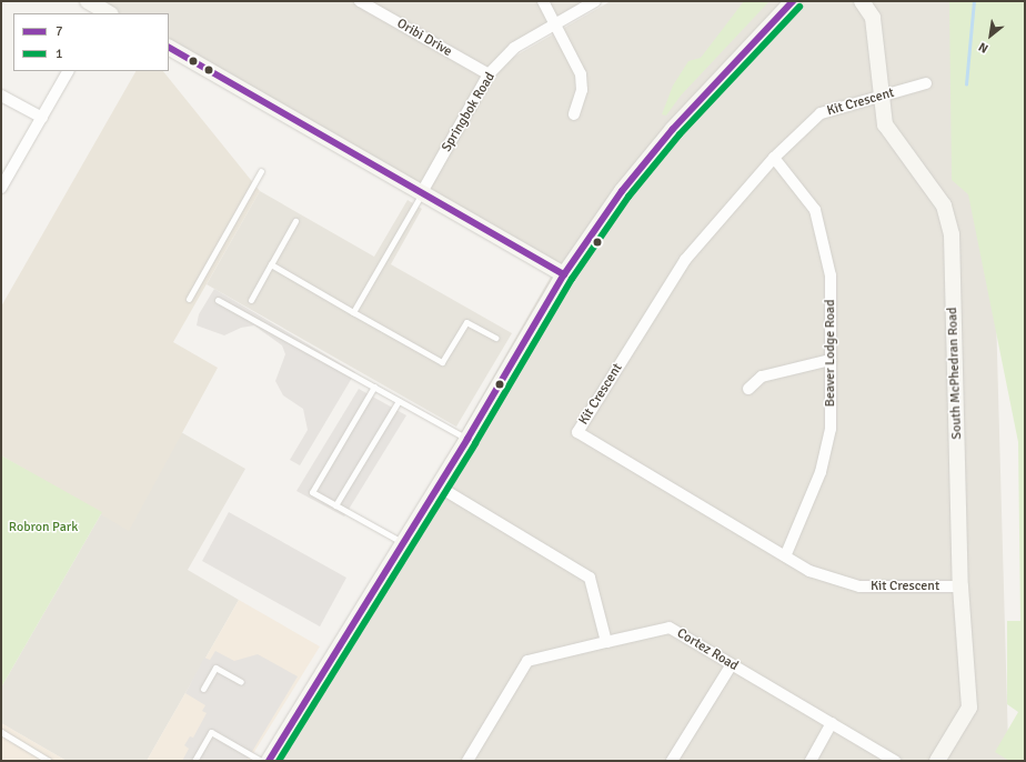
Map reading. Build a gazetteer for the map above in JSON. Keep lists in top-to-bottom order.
{
  "streets": {
    "street": [
      "Oribi Drive",
      "Kit Crescent",
      "Springbok Road",
      "Beaver Lodge Road",
      "South McPhedran Road",
      "Cortez Road"
    ]
  },
  "crossings": [
    ["Oribi Drive", "Springbok Road"],
    ["Kit Crescent", "Beaver Lodge Road"],
    ["Kit Crescent", "South McPhedran Road"]
  ],
  "parks": ["Robron Park"],
  "lines": ["transit line 7", "transit line 1"],
  "legend": ["7", "1"],
  "north": "bottom left"
}
